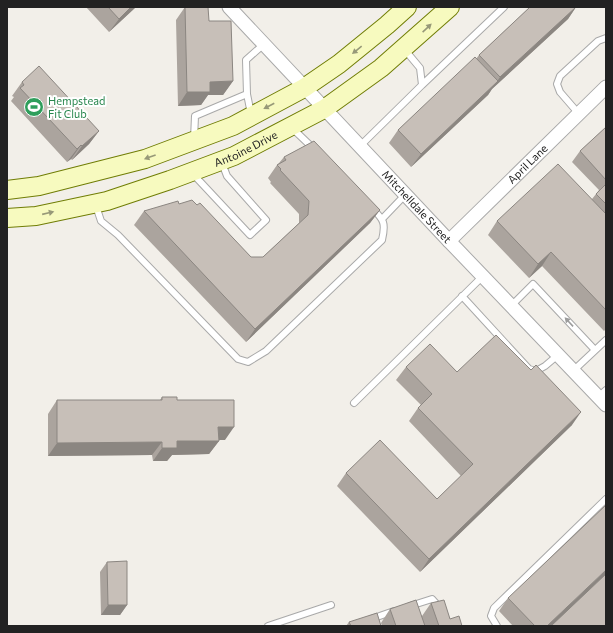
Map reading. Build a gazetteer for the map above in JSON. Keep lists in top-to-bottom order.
{
  "streets": {
    "main road": ["Antoine Drive"],
    "street": ["April Lane", "Mitchelldale Street"]
  },
  "crossings": [
    ["Antoine Drive", "Mitchelldale Street"],
    ["April Lane", "Mitchelldale Street"]
  ],
  "places": {
    "sports": ["Hempstead Fit Club"]
  }
}
